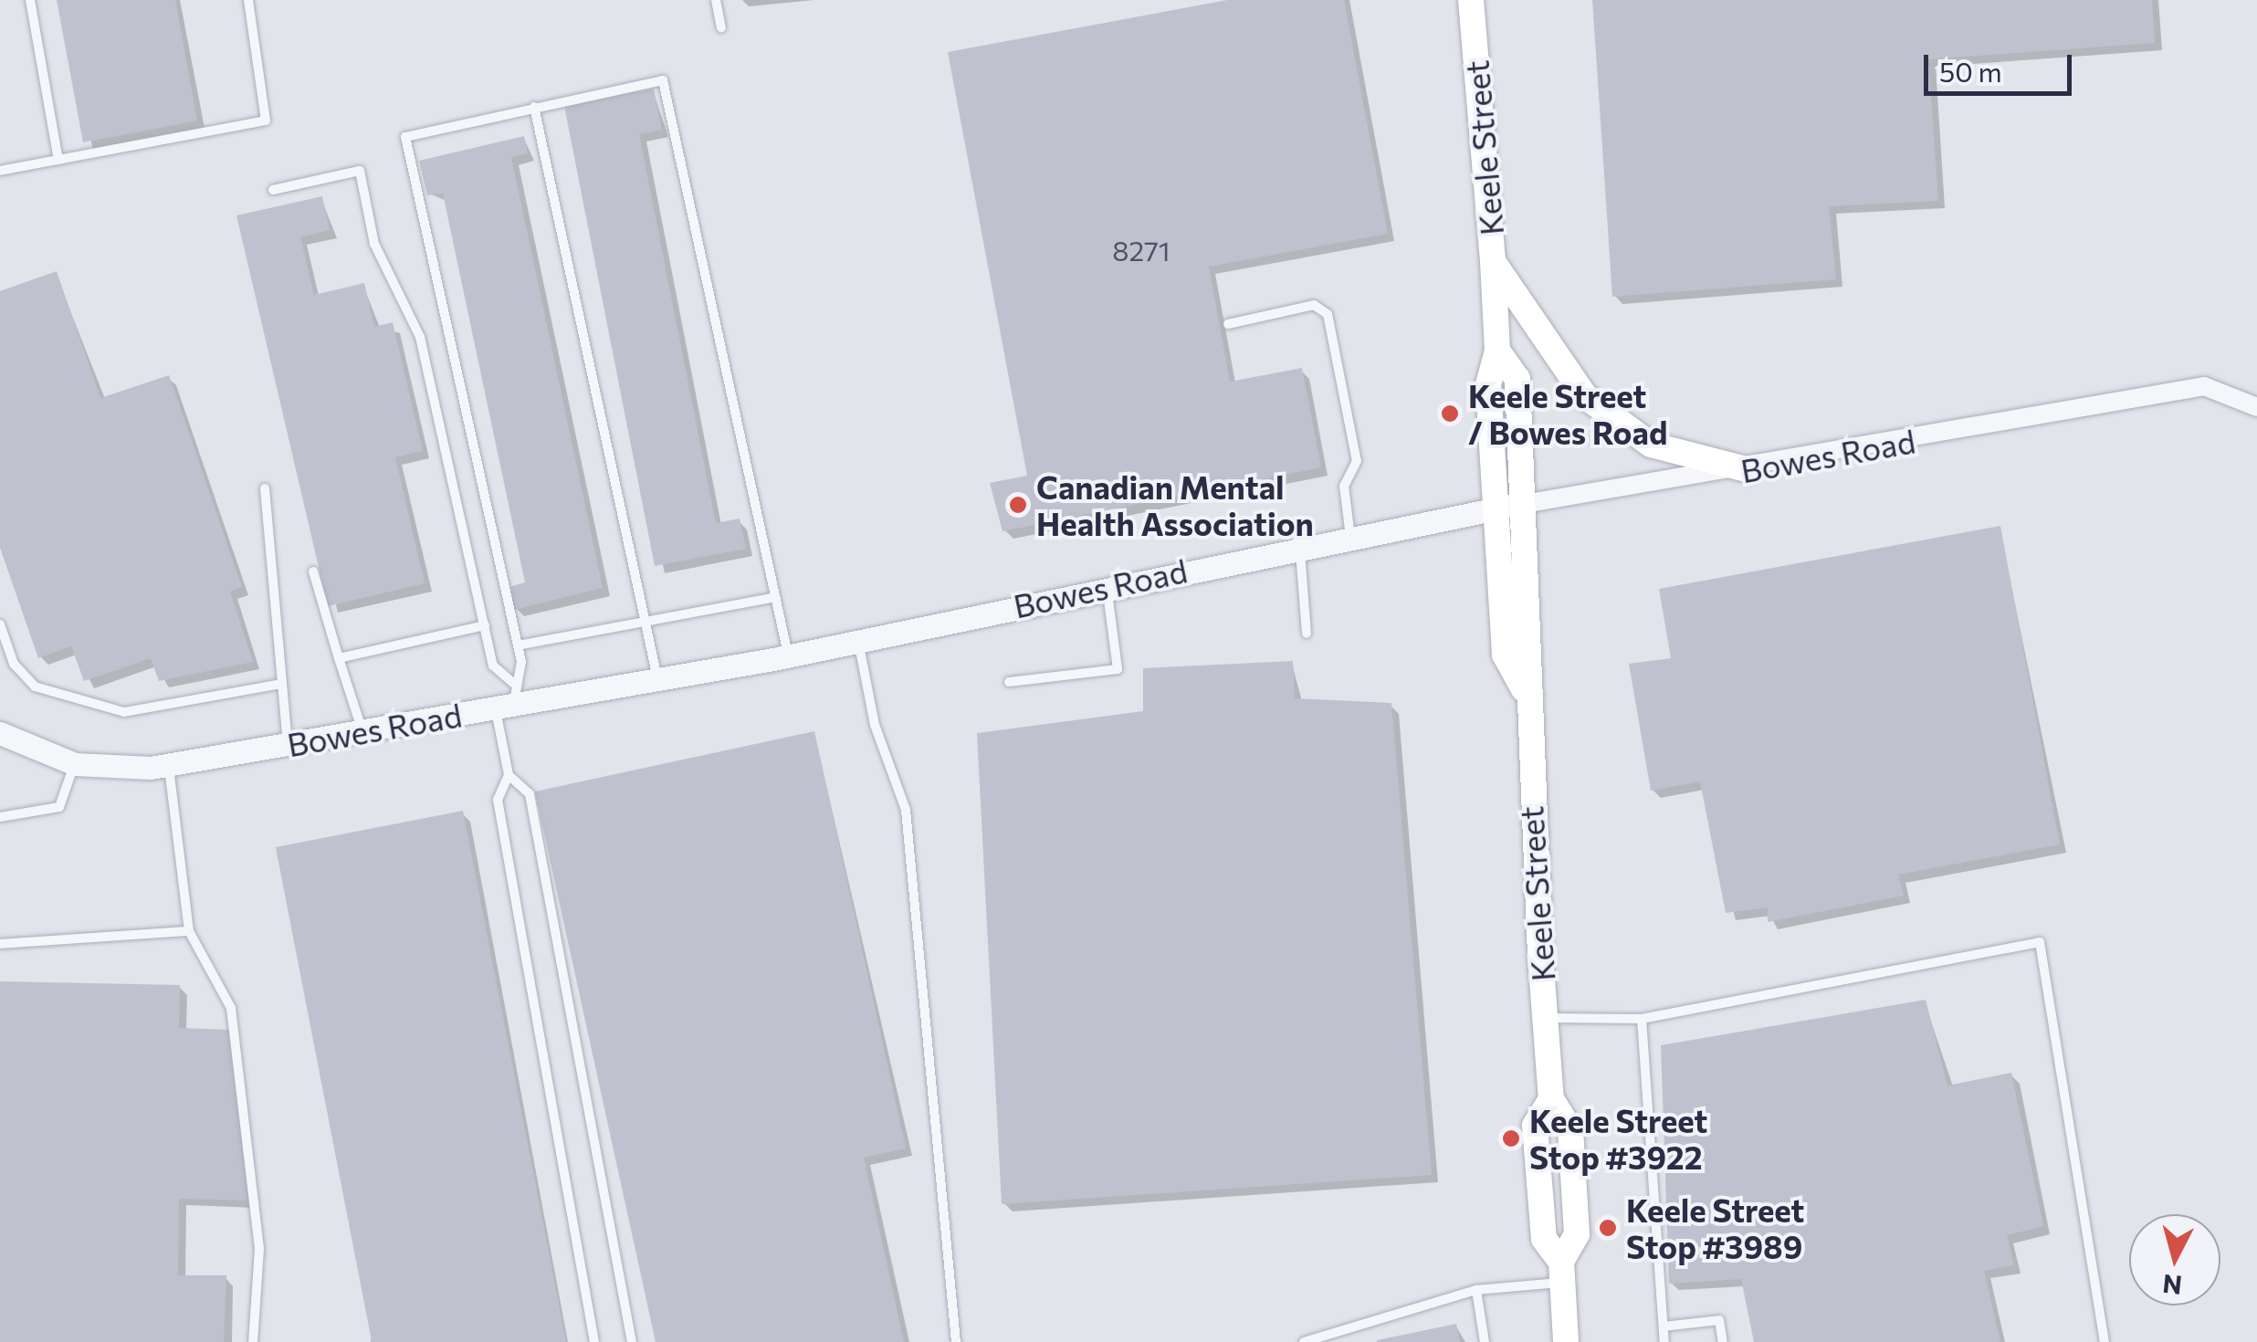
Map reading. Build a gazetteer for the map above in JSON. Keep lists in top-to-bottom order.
{
  "streets": {
    "main road": ["Keele Street"],
    "street": ["Bowes Road"]
  },
  "crossings": [
    ["Keele Street", "Bowes Road"]
  ],
  "places": [
    "Keele Street / Bowes Road",
    "Canadian Mental Health Association",
    "Keele Street Stop #3922",
    "Keele Street Stop #3989"
  ],
  "house_numbers": ["8271"],
  "scale_bar": "50 m",
  "north": "bottom"
}
